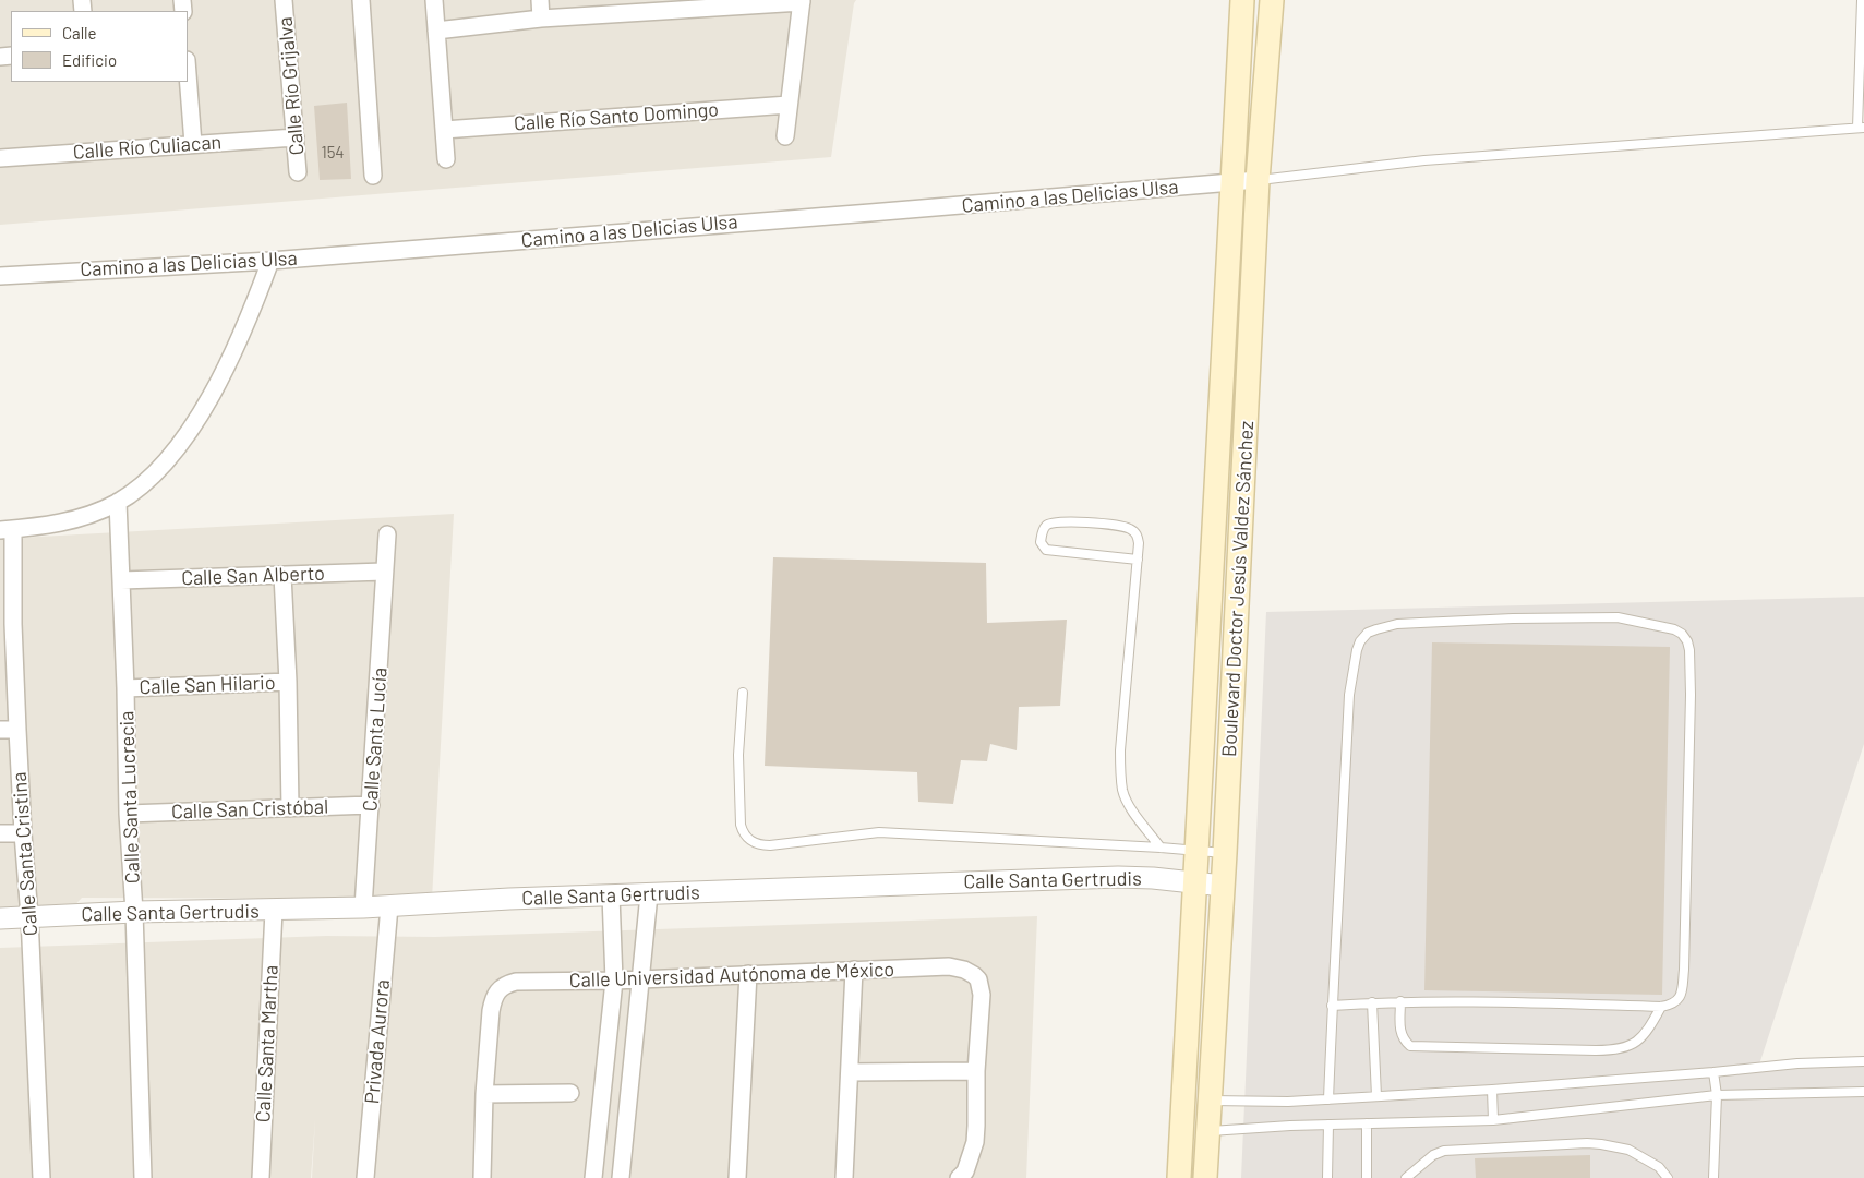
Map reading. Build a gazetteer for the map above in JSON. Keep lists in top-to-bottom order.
{
  "streets": {
    "main road": ["Boulevard Doctor Jesús Valdez Sánchez"],
    "street": [
      "Calle Río Grijalva",
      "Calle Río Santo Domingo",
      "Calle Río Culiacan",
      "Camino a las Delicias Ulsa",
      "Calle San Alberto",
      "Calle San Hilario",
      "Calle Santa Lucía",
      "Calle Santa Lucrecia",
      "Calle San Cristóbal",
      "Calle Santa Cristina",
      "Calle Santa Gertrudis",
      "Calle Universidad Autónoma de México",
      "Privada Aurora",
      "Calle Santa Martha"
    ]
  },
  "crossings": [
    ["Calle Río Grijalva", "Calle Río Culiacan"],
    ["Camino a las Delicias Ulsa", "Boulevard Doctor Jesús Valdez Sánchez"],
    ["Calle San Alberto", "Calle Santa Lucía"],
    ["Calle San Alberto", "Calle Santa Lucrecia"],
    ["Boulevard Doctor Jesús Valdez Sánchez", "Calle Santa Gertrudis"],
    ["Calle San Hilario", "Calle Santa Lucrecia"],
    ["Calle Santa Lucía", "Calle San Cristóbal"],
    ["Calle Santa Lucía", "Calle Santa Gertrudis"],
    ["Calle Santa Lucrecia", "Calle San Cristóbal"],
    ["Calle Santa Lucrecia", "Calle Santa Gertrudis"],
    ["Calle Santa Cristina", "Calle Santa Gertrudis"],
    ["Calle Santa Gertrudis", "Privada Aurora"],
    ["Calle Santa Gertrudis", "Calle Santa Martha"]
  ],
  "house_numbers": ["154"],
  "legend": ["Calle", "Edificio"]
}
